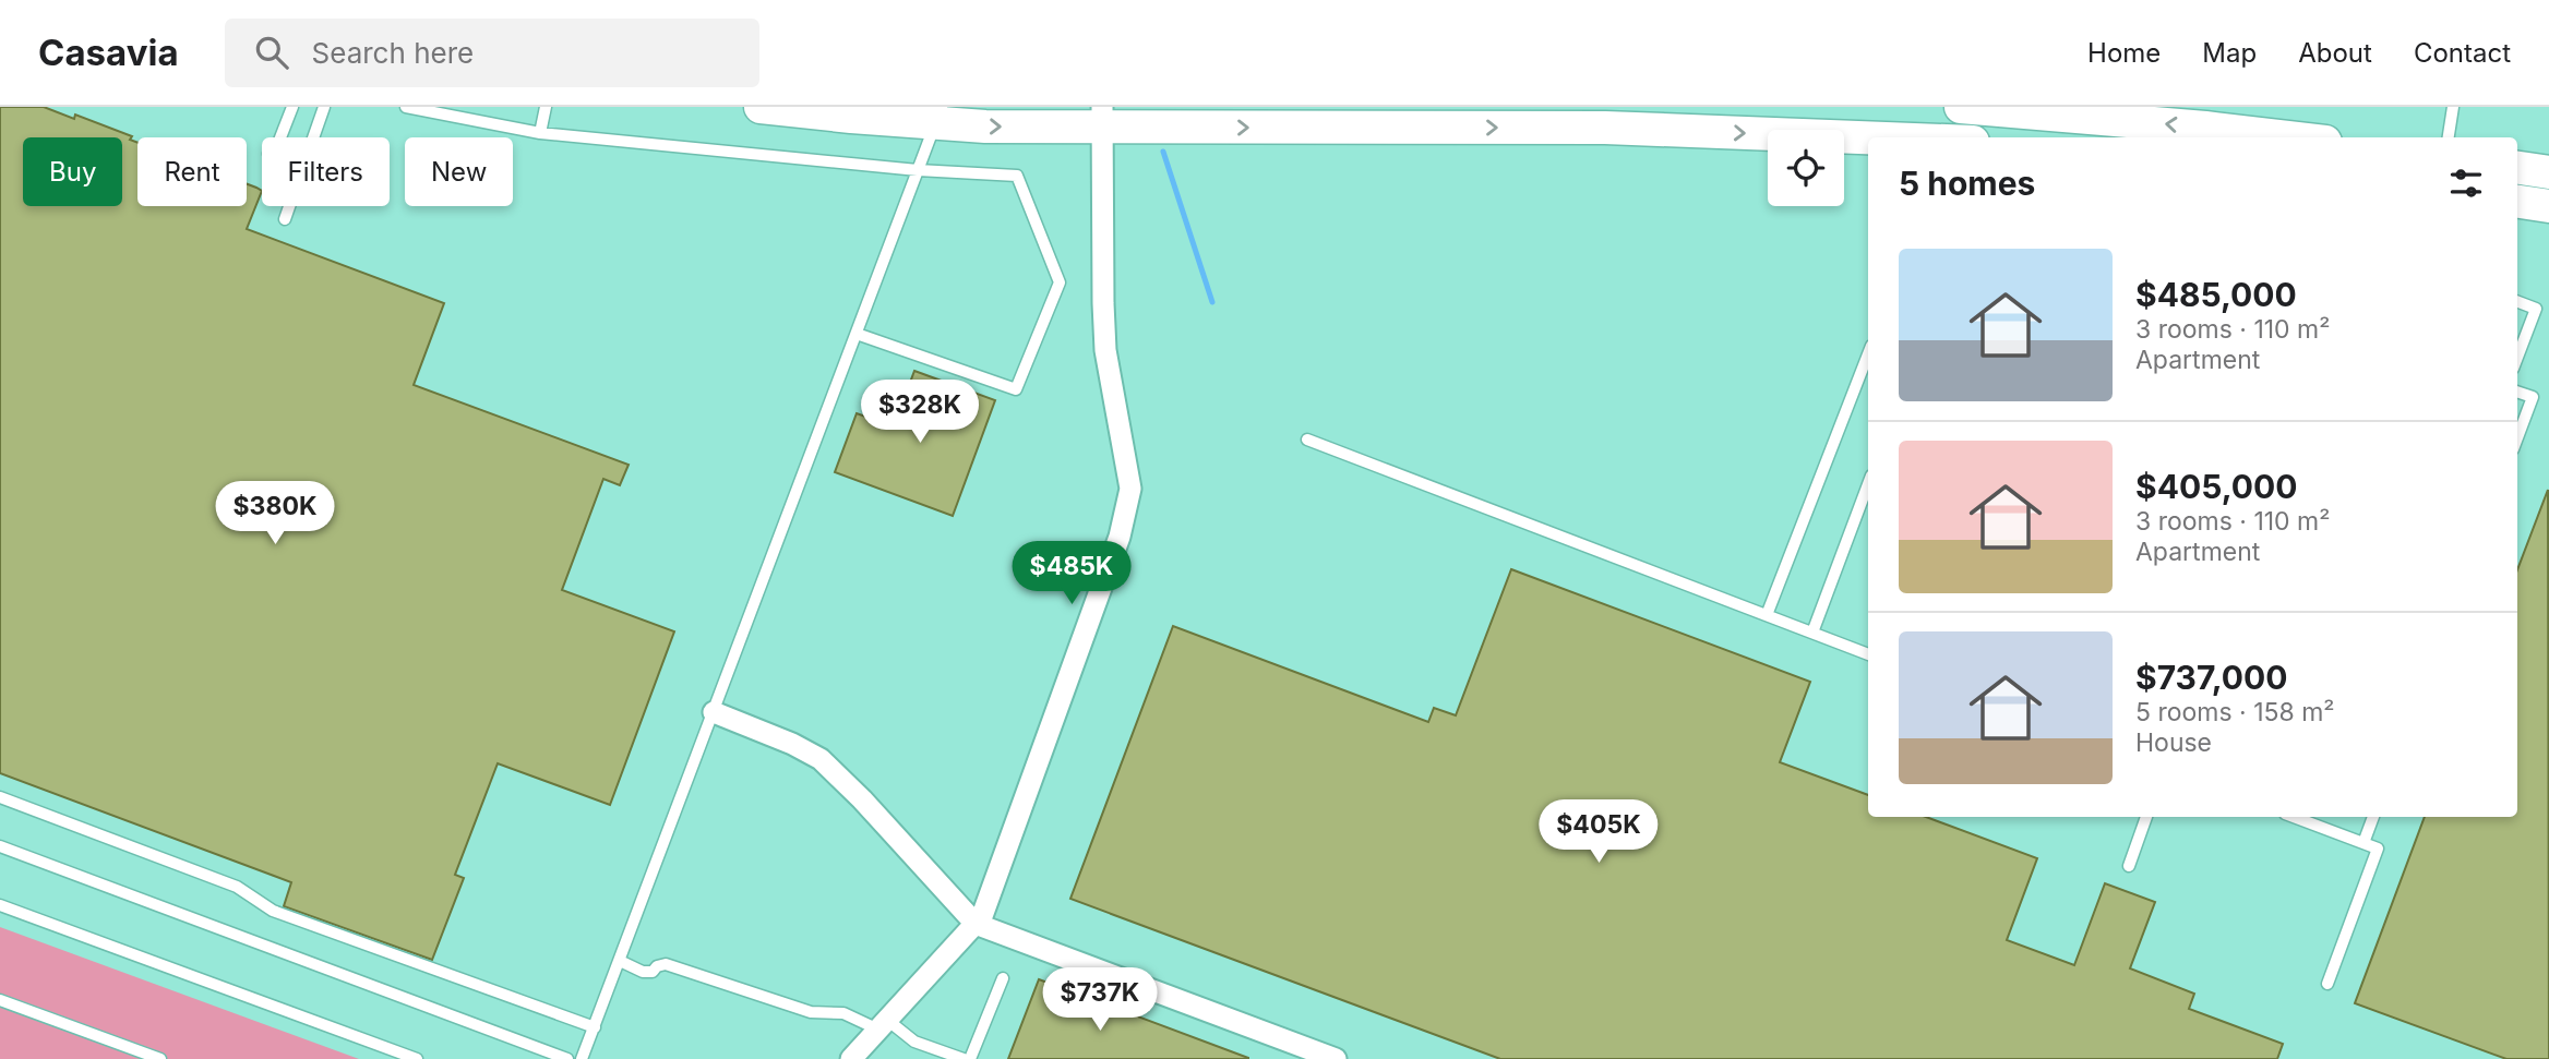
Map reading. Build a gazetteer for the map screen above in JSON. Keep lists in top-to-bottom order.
{
  "page": {
    "header": "Casavia",
    "search": "Search here",
    "nav": [
      "Home",
      "Map",
      "About",
      "Contact"
    ],
    "chip": [
      "Buy",
      "Rent",
      "Filters",
      "New"
    ],
    "heading": "5 homes",
    "list": [
      {
        "name": "$485,000",
        "note": "3 rooms · 110 m² · Apartment"
      },
      {
        "name": "$405,000",
        "note": "3 rooms · 110 m² · Apartment"
      },
      {
        "name": "$737,000",
        "note": "5 rooms · 158 m² · House"
      }
    ],
    "price": [
      "$328K",
      "$380K",
      "$485K",
      "$405K",
      "$737K"
    ]
  }
}
